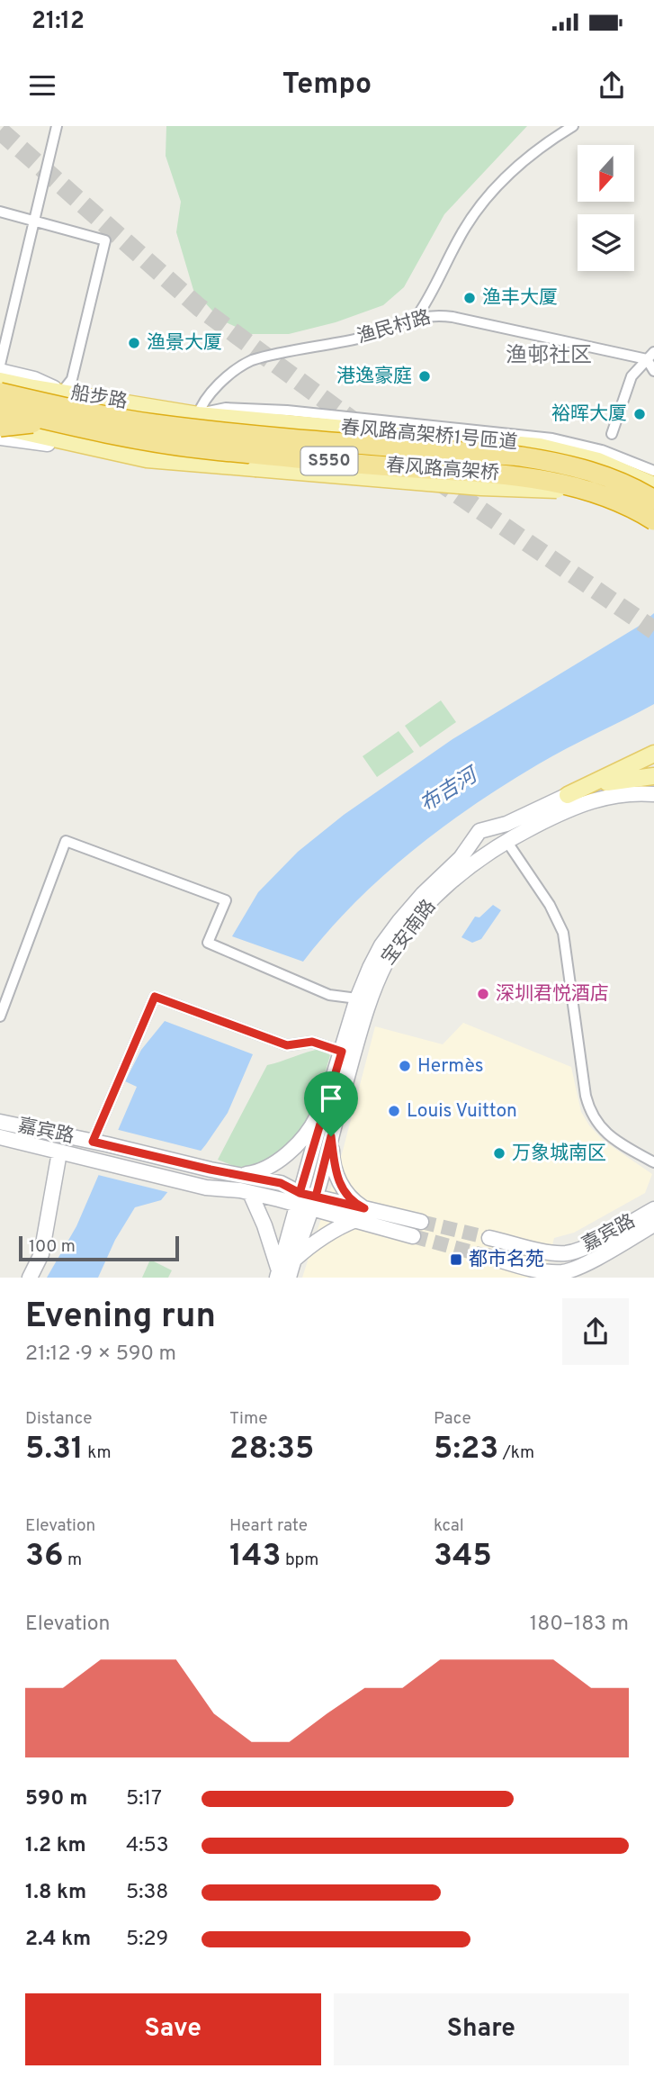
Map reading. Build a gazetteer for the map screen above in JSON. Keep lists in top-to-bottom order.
{
  "streets": {
    "highway": ["S550", "春风路高架桥"],
    "main road": [
      "船步路",
      "春风路高架桥1号匝道",
      "宝安南路",
      "嘉宾路"
    ],
    "street": ["渔民村路"]
  },
  "crossings": [
    ["渔民村路", "船步路"],
    ["渔民村路", "春风路高架桥1号匝道"],
    ["船步路", "春风路高架桥1号匝道"],
    ["宝安南路", "嘉宾路"]
  ],
  "districts": ["渔邨社区"],
  "water": ["布吉河"],
  "places": {
    "other": [
      "渔丰大厦",
      "渔景大厦",
      "港逸豪庭",
      "裕晖大厦",
      "深圳君悦酒店",
      "Hermès",
      "Louis Vuitton",
      "万象城南区"
    ],
    "transit": ["都市名苑"]
  },
  "scale_bar": "100 m",
  "north": "bottom",
  "page": {
    "status": "21:12",
    "header": "Tempo",
    "scale": "100 m",
    "heading": ["Evening run", "21:12 · 9 × 590 m"],
    "stats": [
      ["Distance", "5.31 km"],
      ["Time", "28:35"],
      ["Pace", "5:23 /km"],
      ["Elevation", "36 m"],
      ["Heart rate", "143 bpm"],
      ["kcal", "345"]
    ],
    "chart": ["Elevation", "180–183 m"],
    "list": [
      {
        "name": "590 m",
        "note": "5:17"
      },
      {
        "name": "1.2 km",
        "note": "4:53"
      },
      {
        "name": "1.8 km",
        "note": "5:38"
      },
      {
        "name": "2.4 km",
        "note": "5:29"
      }
    ],
    "buttons": ["Save", "Share"]
  }
}
